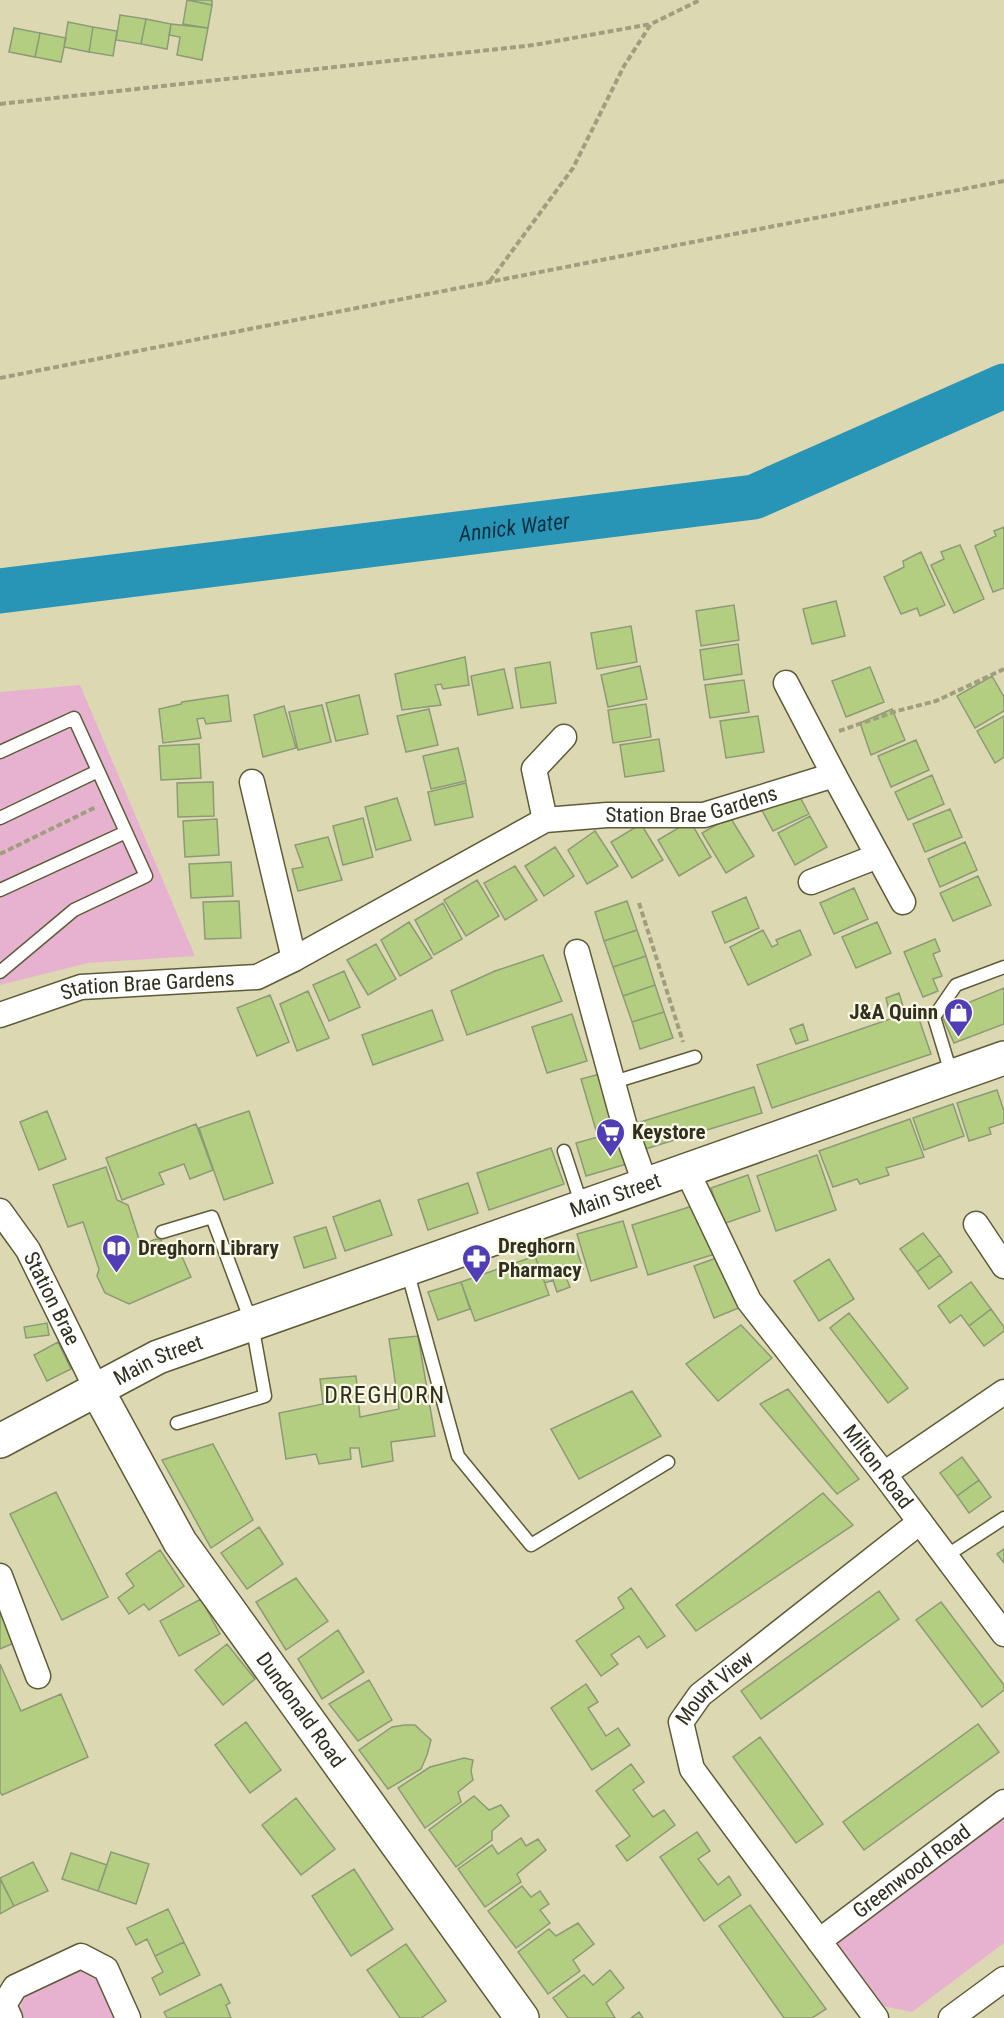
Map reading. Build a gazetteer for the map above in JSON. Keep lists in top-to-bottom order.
{
  "streets": {
    "main road": ["Main Street", "Dundonald Road"],
    "street": [
      "Station Brae Gardens",
      "Station Brae",
      "Milton Road",
      "Mount View",
      "Greenwood Road"
    ]
  },
  "crossings": [
    ["Main Street", "Station Brae"],
    ["Main Street", "Milton Road"],
    ["Main Street", "Dundonald Road"],
    ["Station Brae", "Dundonald Road"],
    ["Milton Road", "Mount View"],
    ["Mount View", "Greenwood Road"]
  ],
  "districts": ["DREGHORN"],
  "water": ["Annick Water"],
  "places": {
    "shop": ["J&A Quinn"],
    "supermarket": ["Keystore"],
    "library": ["Dreghorn Library"],
    "pharmacy": ["Dreghorn Pharmacy"]
  }
}
